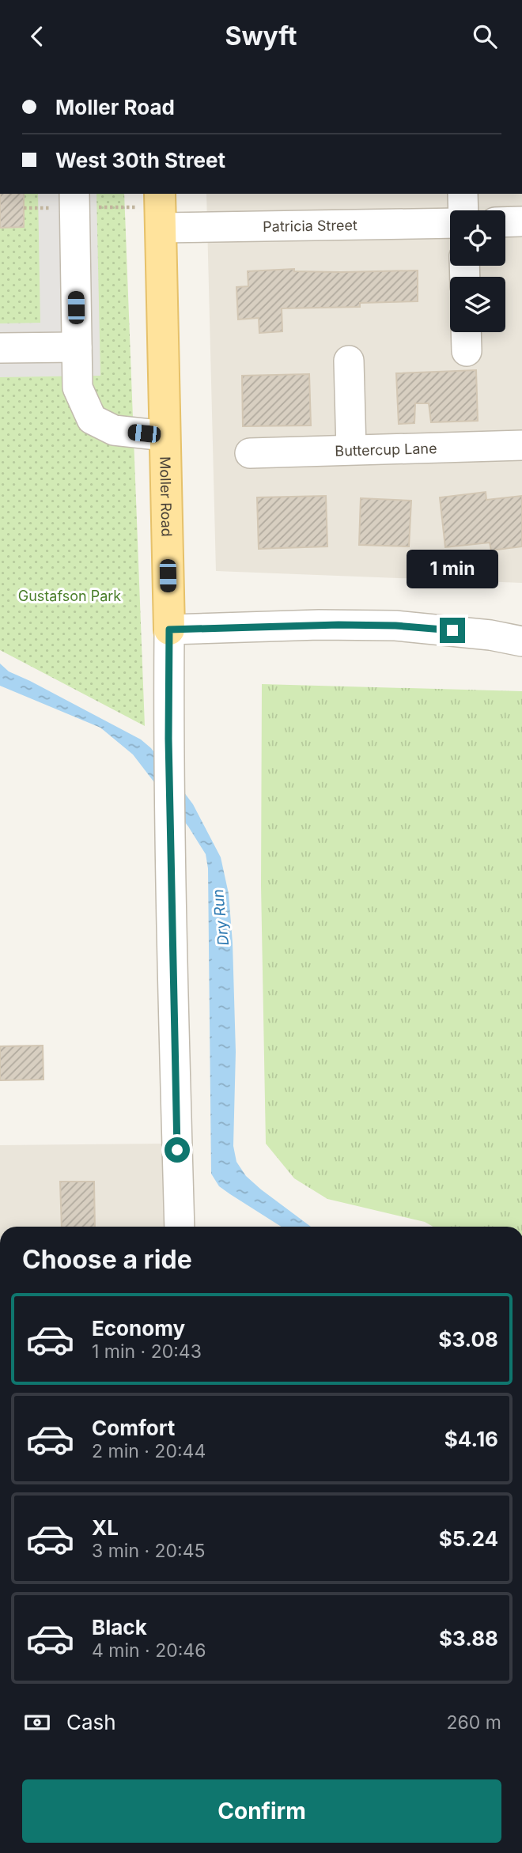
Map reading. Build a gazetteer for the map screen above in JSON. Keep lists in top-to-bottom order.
{
  "streets": {
    "main road": ["Moller Road"],
    "street": ["Patricia Street", "Buttercup Lane"]
  },
  "crossings": [
    ["Patricia Street", "Moller Road"]
  ],
  "water": ["Dry Run"],
  "parks": ["Gustafson Park"],
  "page": {
    "header": "Swyft",
    "banner": ["Moller Road", "West 30th Street"],
    "bubble": "1 min",
    "heading": "Choose a ride",
    "list": [
      {
        "name": "Economy",
        "note": "1 min · 20:43",
        "value": "$3.08"
      },
      {
        "name": "Comfort",
        "note": "2 min · 20:44",
        "value": "$4.16"
      },
      {
        "name": "XL",
        "note": "3 min · 20:45",
        "value": "$5.24"
      },
      {
        "name": "Black",
        "note": "4 min · 20:46",
        "value": "$3.88"
      }
    ],
    "pay": ["Cash", "260 m"],
    "buttons": "Confirm"
  }
}
